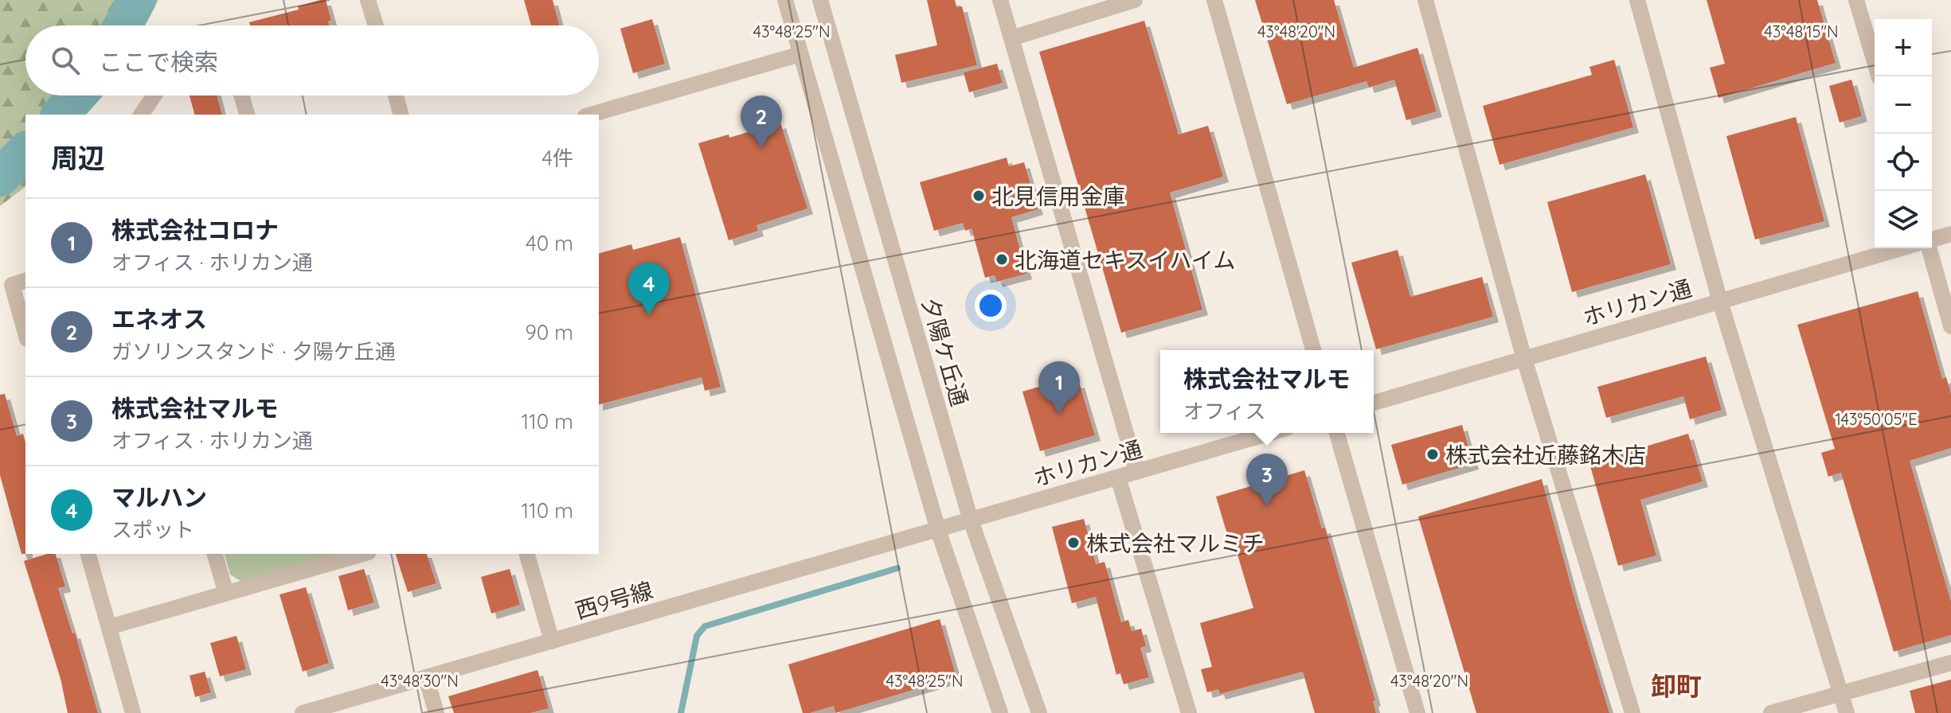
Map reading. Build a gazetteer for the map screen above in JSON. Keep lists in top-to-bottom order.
{
  "streets": {
    "street": ["ホリカン通", "夕陽ケ丘通", "西9号線"]
  },
  "crossings": [
    ["ホリカン通", "夕陽ケ丘通"],
    ["ホリカン通", "西9号線"]
  ],
  "districts": ["卸町"],
  "places": [
    "北見信用金庫",
    "北海道セキスイハイム",
    "株式会社近藤銘木店",
    "株式会社マルミチ"
  ],
  "page": {
    "map_buttons": ["+", "−"],
    "search": "ここで検索",
    "pins": [
      "2",
      "4",
      "1",
      "3"
    ],
    "heading": ["周辺", "4件"],
    "list": [
      {
        "mark": "1",
        "name": "株式会社コロナ",
        "note": "オフィス · ホリカン通",
        "value": "40 m"
      },
      {
        "mark": "2",
        "name": "エネオス",
        "note": "ガソリンスタンド · 夕陽ケ丘通",
        "value": "90 m"
      },
      {
        "mark": "3",
        "name": "株式会社マルモ",
        "note": "オフィス · ホリカン通",
        "value": "110 m"
      },
      {
        "mark": "4",
        "name": "マルハン",
        "note": "スポット",
        "value": "110 m"
      }
    ],
    "popup": ["株式会社マルモ", "オフィス"]
  },
  "coordinates": [
    "43°48'25\"N",
    "43°48'20\"N",
    "43°48'15\"N",
    "143°50'05\"E",
    "43°48'30\"N"
  ]
}
